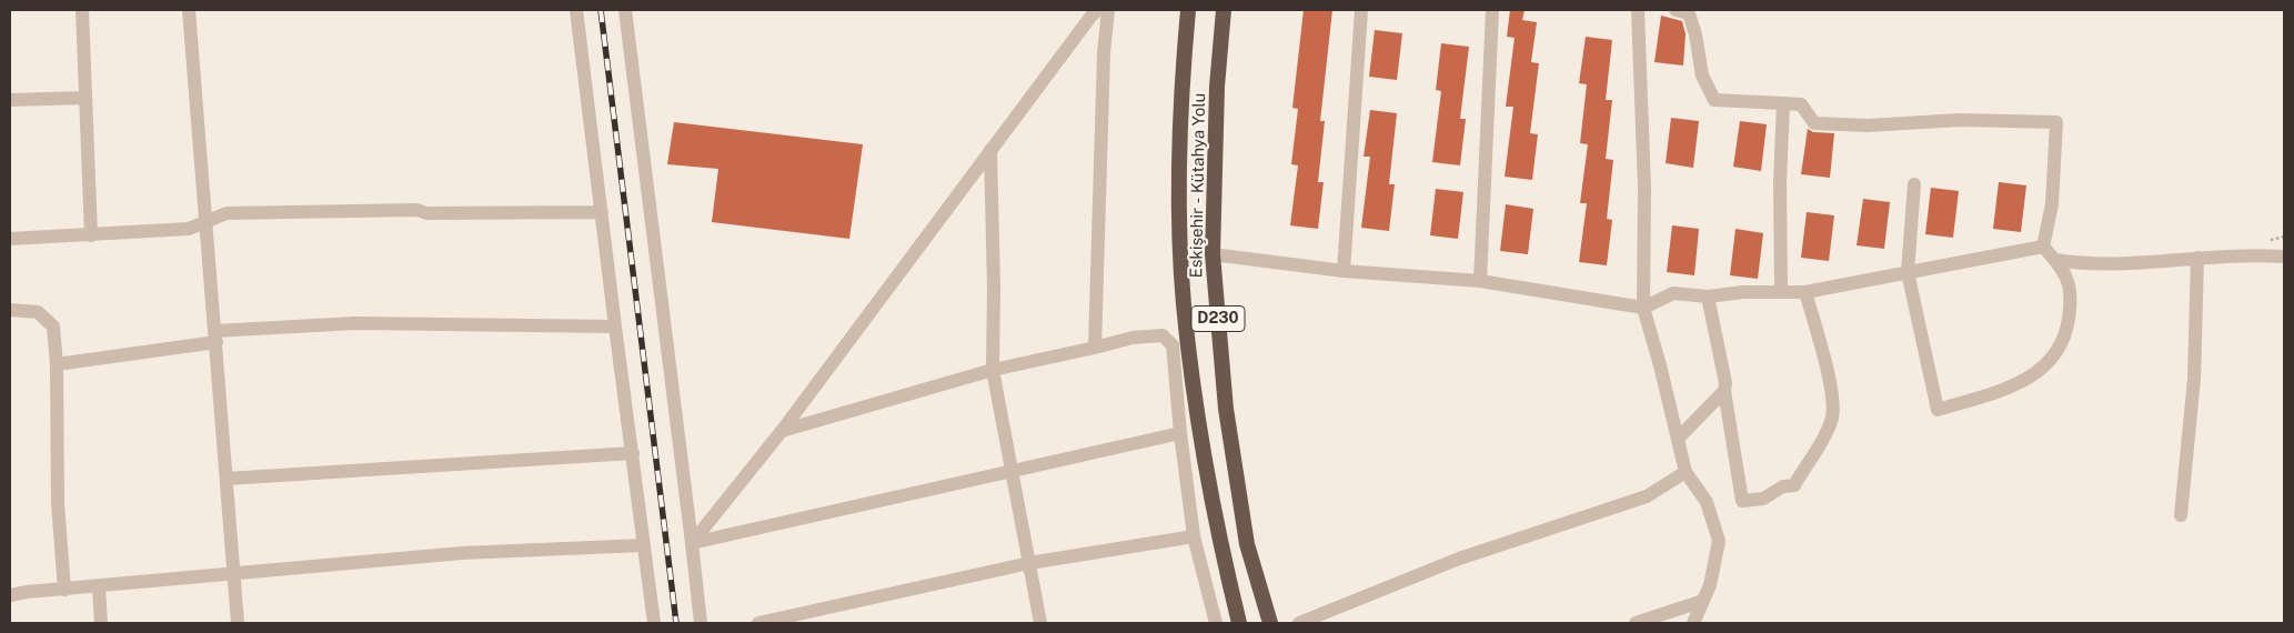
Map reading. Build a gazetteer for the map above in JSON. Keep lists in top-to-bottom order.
{
  "streets": {
    "highway": ["Eskişehir - Kütahya Yolu", "D230"]
  }
}
